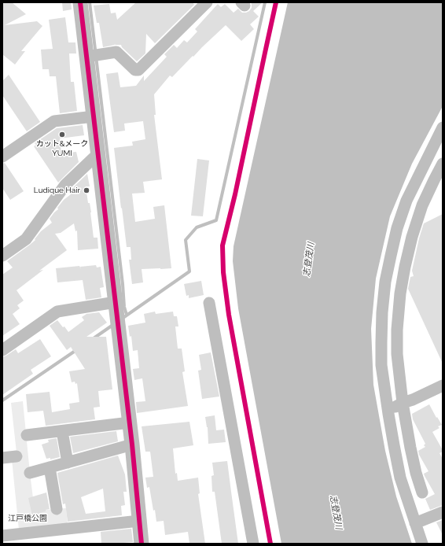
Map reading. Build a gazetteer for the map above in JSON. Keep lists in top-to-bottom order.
{
  "water": ["志登茂川"],
  "parks": ["江戸橋公園"],
  "places": ["カット&メーク YUMI", "Ludique Hair"]
}
